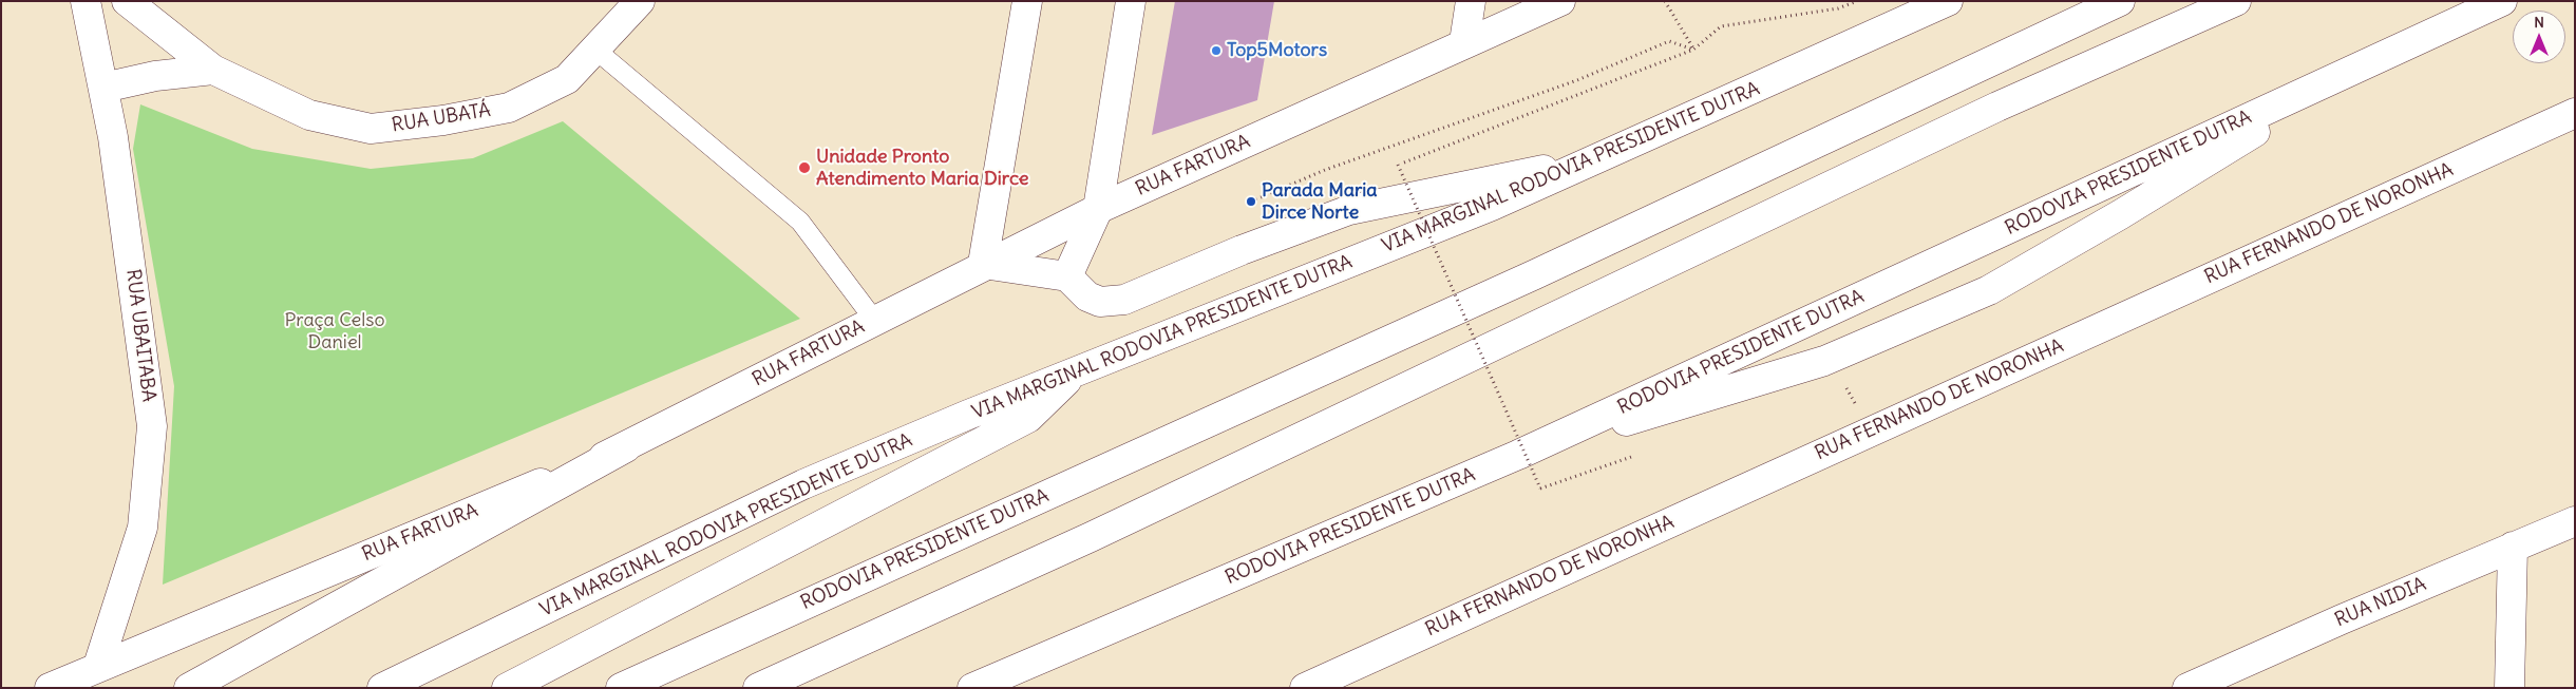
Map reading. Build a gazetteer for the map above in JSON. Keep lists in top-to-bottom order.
{
  "streets": {
    "main road": [
      "RUA UBATÁ",
      "RUA FARTURA",
      "VIA MARGINAL RODOVIA PRESIDENTE DUTRA",
      "RODOVIA PRESIDENTE DUTRA",
      "RUA FERNANDO DE NORONHA",
      "RUA UBAITABA",
      "RUA NIDIA"
    ]
  },
  "crossings": [
    ["RUA FARTURA", "RUA UBAITABA"]
  ],
  "parks": ["Praça Celso Daniel"],
  "places": ["Top5Motors", "Unidade Pronto Atendimento Maria Dirce", "Parada Maria Dirce Norte"],
  "north": "top"
}
